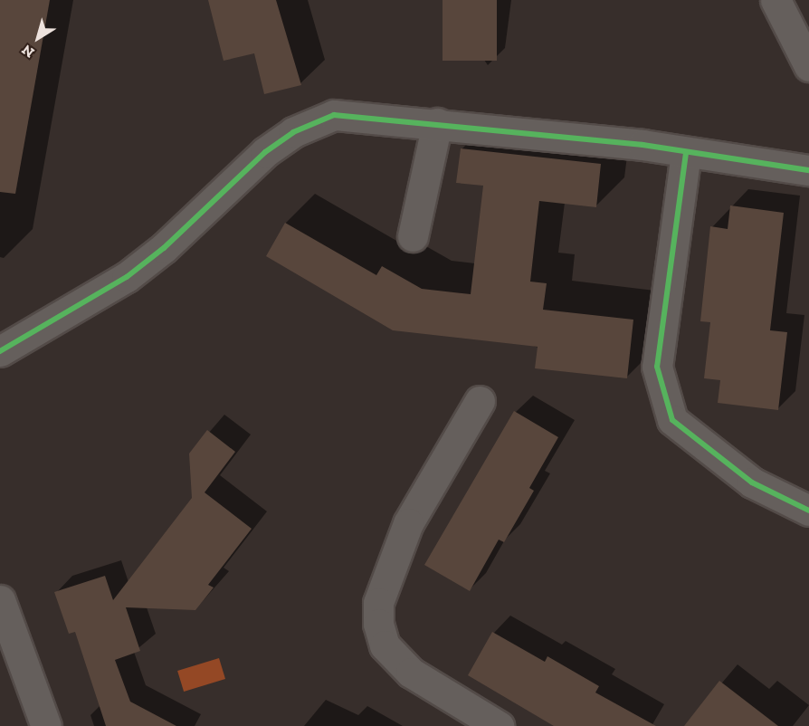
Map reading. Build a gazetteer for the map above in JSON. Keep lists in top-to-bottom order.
{
  "north": "bottom left"
}
